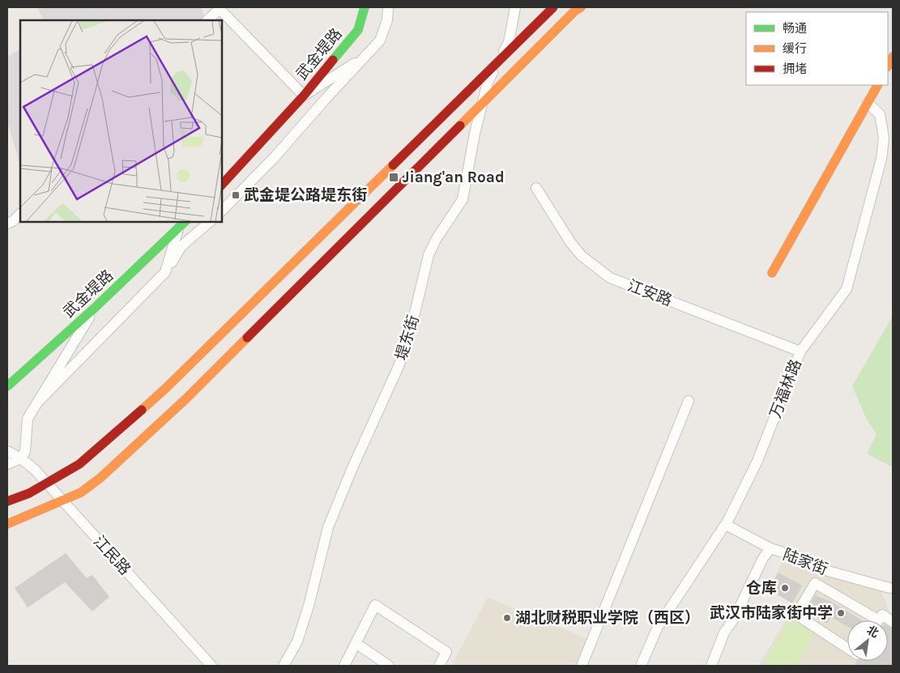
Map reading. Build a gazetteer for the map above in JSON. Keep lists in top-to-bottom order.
{
  "streets": {
    "main road": ["武金堤路"],
    "street": [
      "江安路",
      "堤东街",
      "万福林路",
      "江民路",
      "陆家街"
    ]
  },
  "crossings": [
    ["江安路", "万福林路"],
    ["万福林路", "陆家街"]
  ],
  "places": {
    "transit": ["Jiang'an Road", "武金堤公路堤东街"],
    "other": ["仓库", "武汉市陆家街中学", "湖北财税职业学院（西区）"]
  },
  "legend": ["畅通", "缓行", "拥堵"],
  "north": "top right"
}
